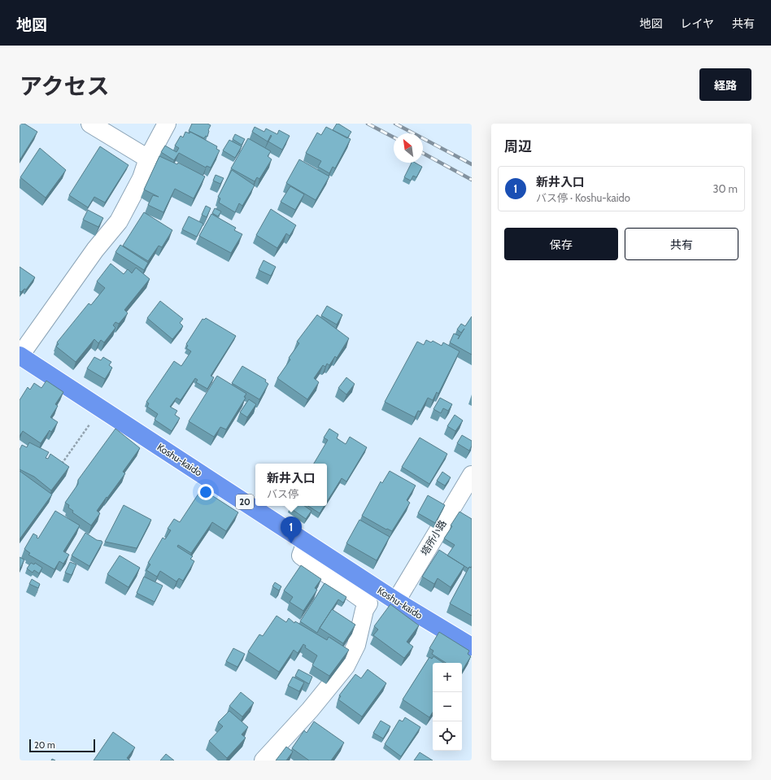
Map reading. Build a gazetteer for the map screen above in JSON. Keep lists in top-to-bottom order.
{
  "streets": {
    "highway": ["Koshu-kaido", "20"],
    "street": ["塔所小路"]
  },
  "crossings": [
    ["Koshu-kaido", "塔所小路"]
  ],
  "scale_bar": "20 m",
  "north": "top left",
  "page": {
    "header": "地図",
    "nav": ["地図", "レイヤ", "共有"],
    "title": "アクセス",
    "buttons": [
      "経路",
      ["保存", "共有"]
    ],
    "heading": "周辺",
    "list": [
      {
        "mark": "1",
        "name": "新井入口",
        "note": "バス停 · Koshu-kaido",
        "value": "30 m"
      }
    ],
    "popup": ["新井入口", "バス停"],
    "pins": "1",
    "map_buttons": ["+", "−"],
    "scale": "20 m"
  }
}
